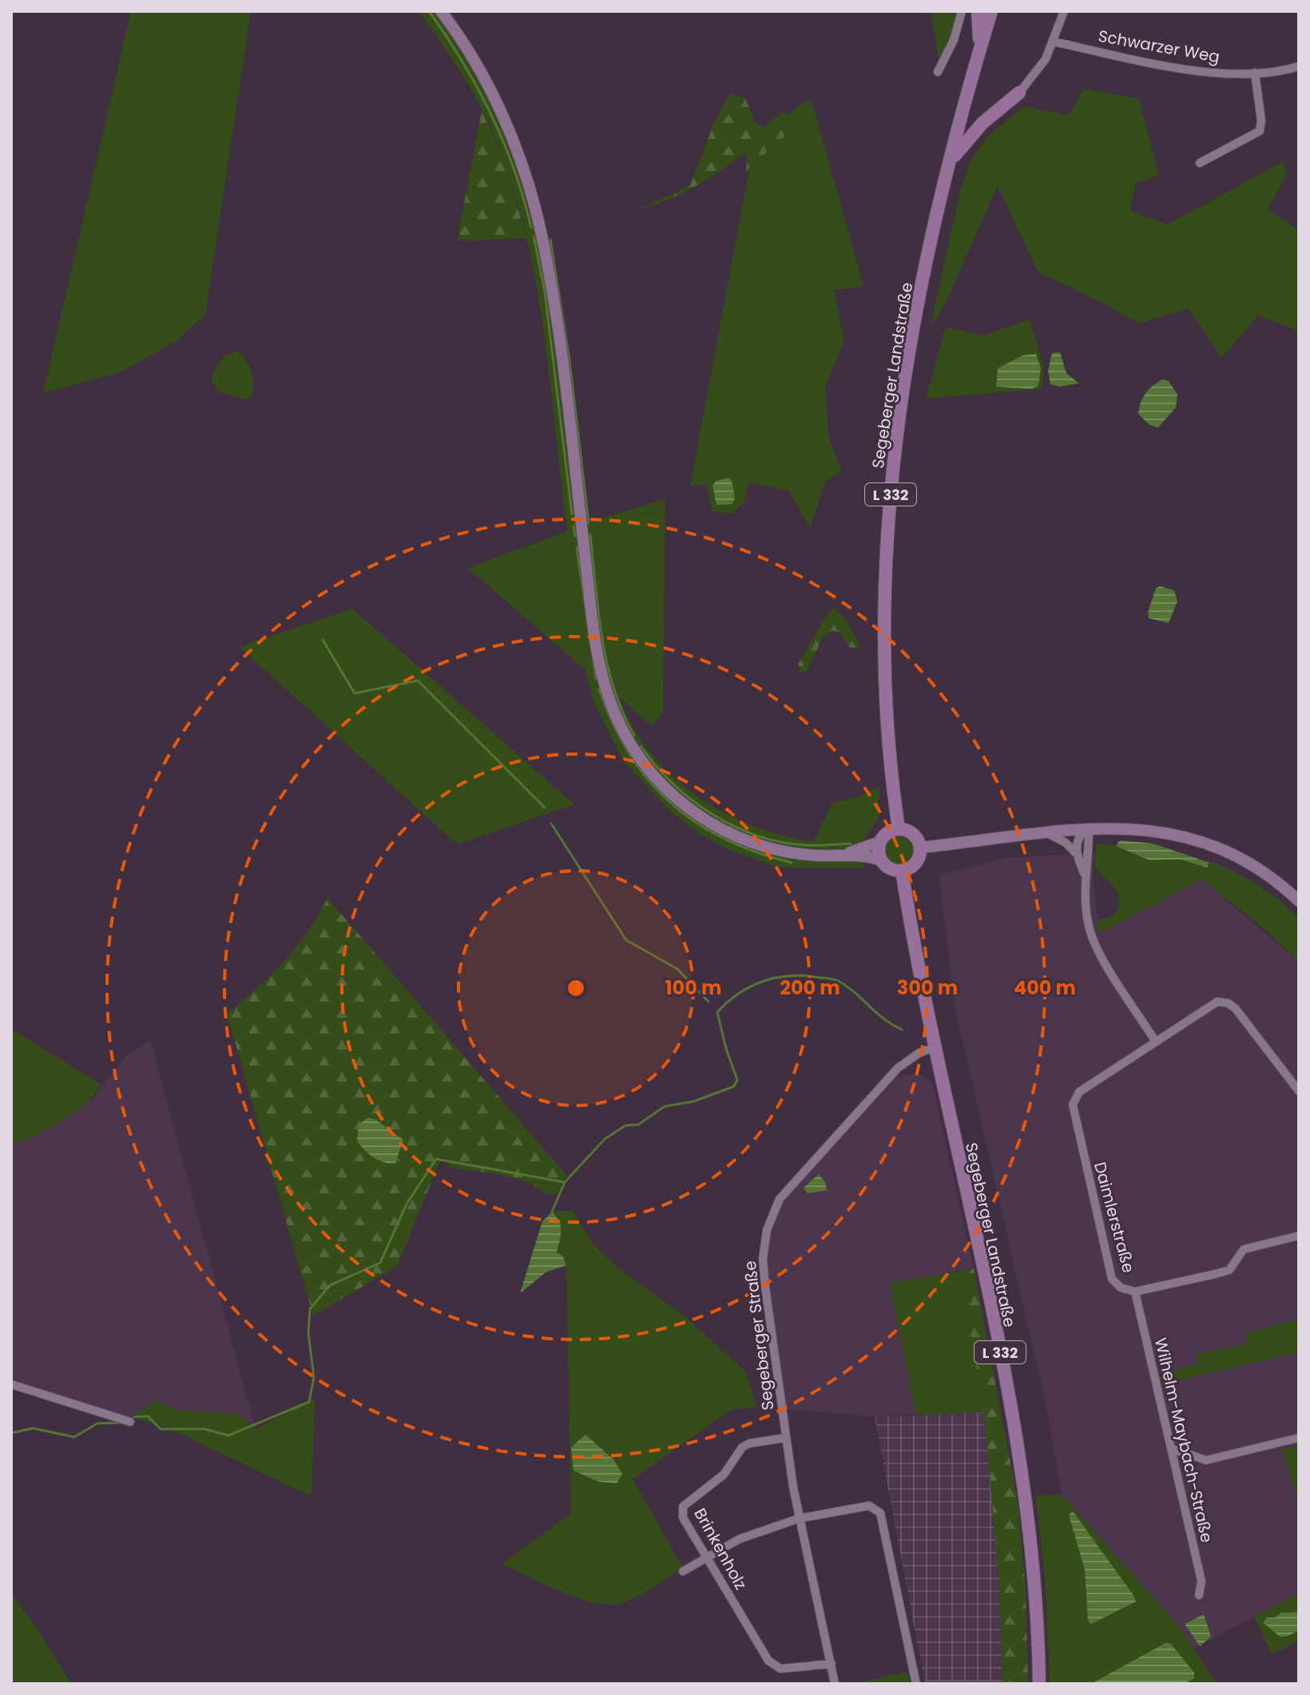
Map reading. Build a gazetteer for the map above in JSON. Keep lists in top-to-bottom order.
{
  "streets": {
    "main road": ["Segeberger Landstraße", "L 332"],
    "street": [
      "Schwarzer Weg",
      "Daimlerstraße",
      "Segeberger Straße",
      "Wilhelm-Maybach-Straße",
      "Brinkenholz"
    ]
  },
  "crossings": [
    ["Segeberger Landstraße", "Segeberger Straße"],
    ["Daimlerstraße", "Wilhelm-Maybach-Straße"],
    ["Segeberger Straße", "Brinkenholz"]
  ],
  "rings": [
    "100 m",
    "200 m",
    "300 m",
    "400 m"
  ]
}
